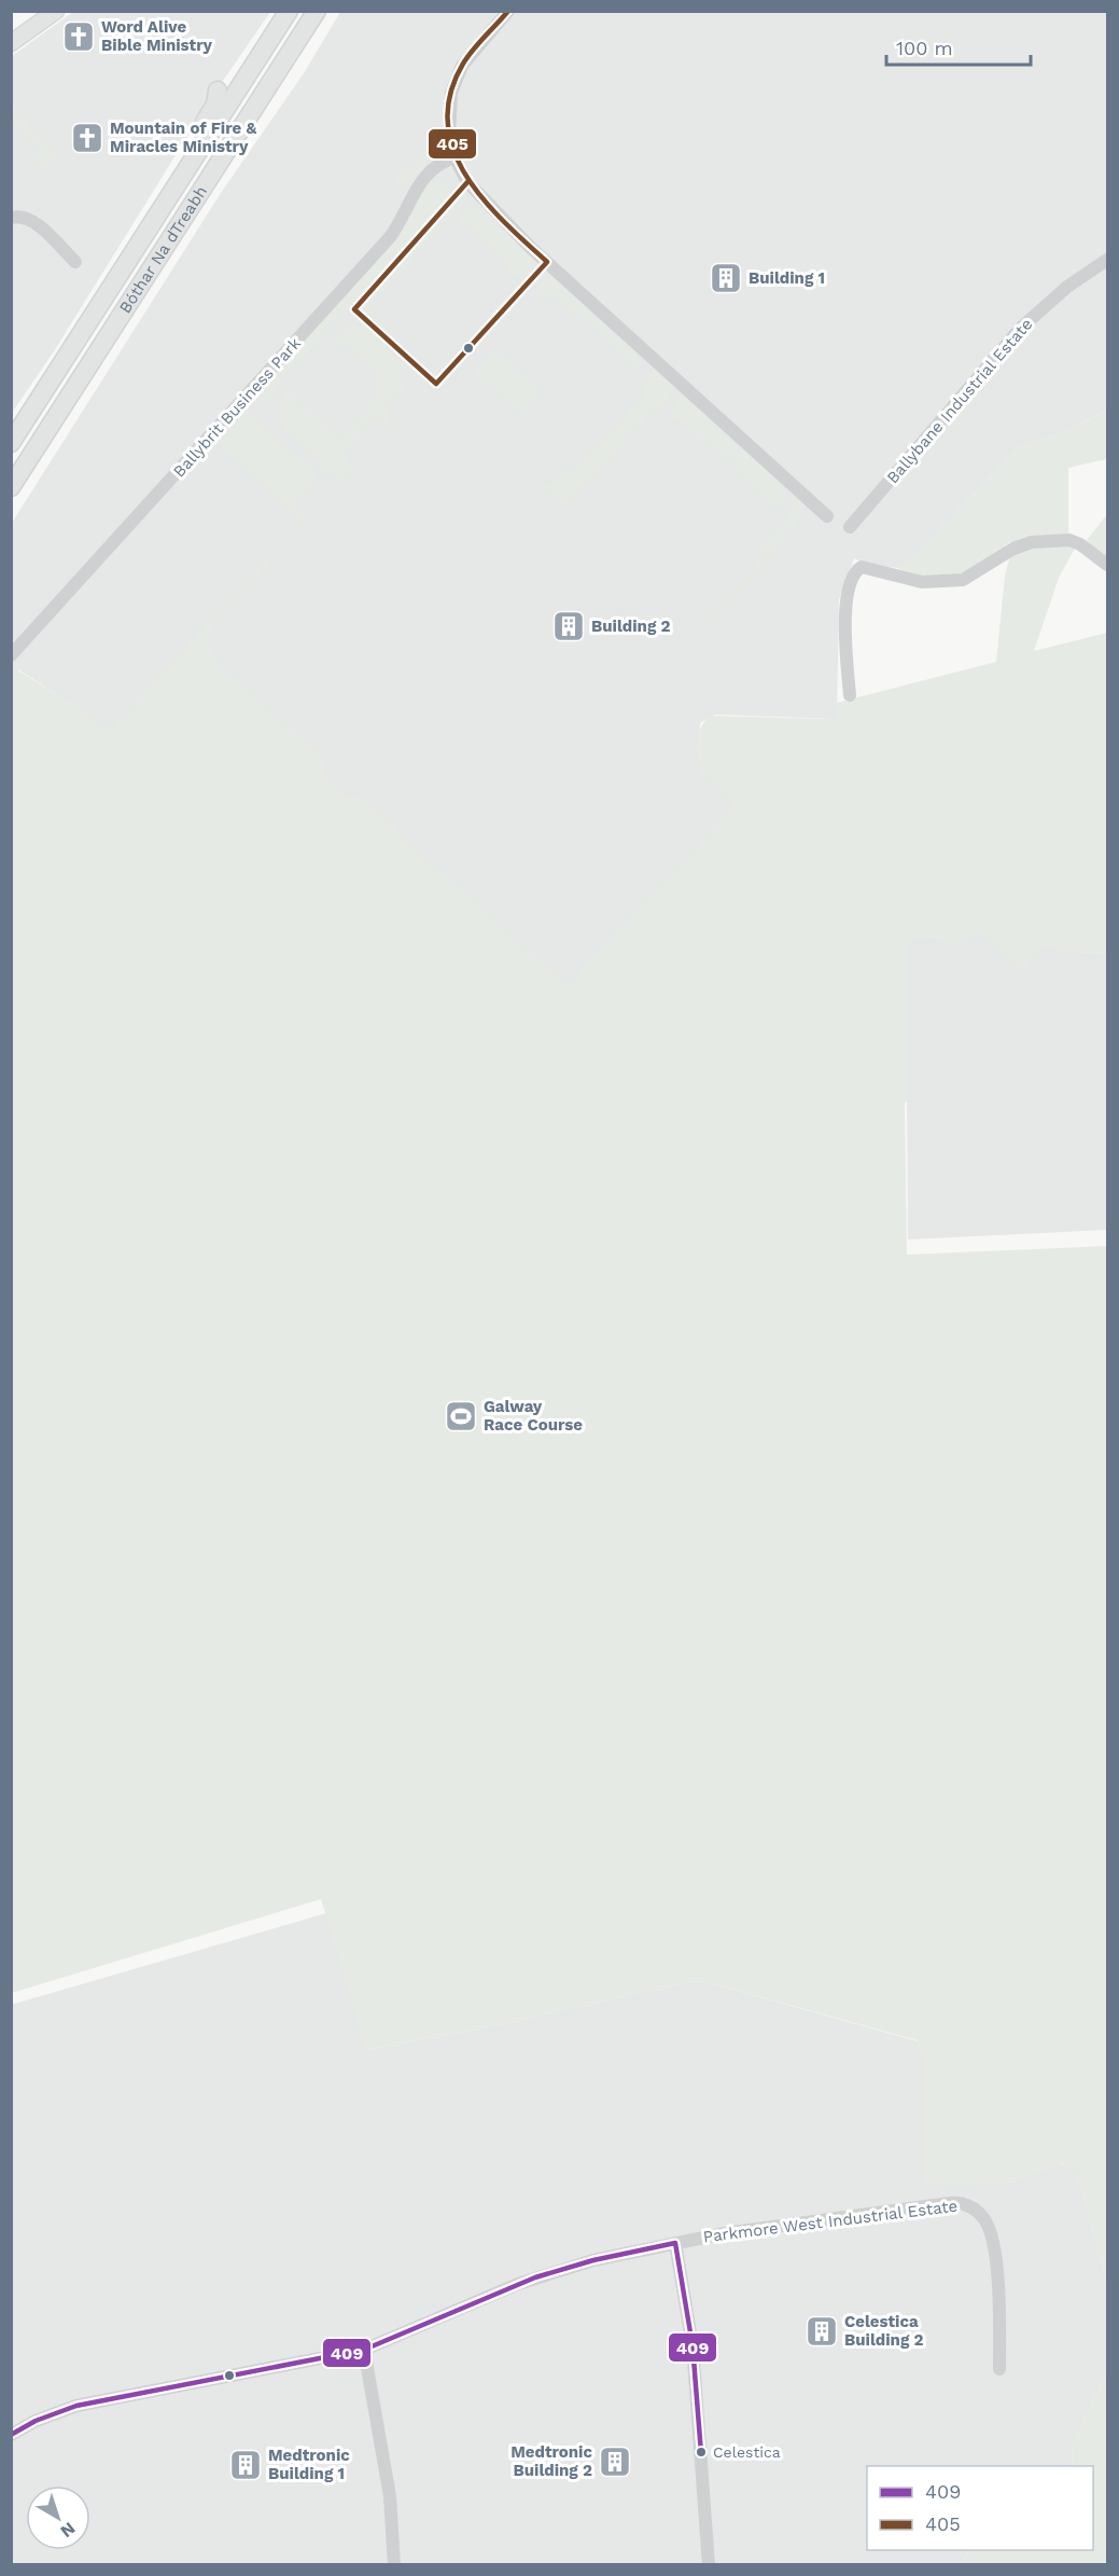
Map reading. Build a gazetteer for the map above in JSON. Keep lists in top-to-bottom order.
{
  "streets": {
    "highway": ["Bóthar Na dTreabh"],
    "street": ["Ballybane Industrial Estate", "Ballybrit Business Park", "Parkmore West Industrial Estate"]
  },
  "places": {
    "church": ["Word Alive Bible Ministry", "Mountain of Fire & Miracles Ministry"],
    "building": [
      "Building 1",
      "Building 2",
      "Celestica Building 2",
      "Medtronic Building 2",
      "Medtronic Building 1"
    ],
    "sports": ["Galway Race Course"],
    "other": ["Celestica"]
  },
  "lines": ["transit line 405", "transit line 409"],
  "legend": ["409", "405"],
  "scale_bar": "100 m",
  "north": "bottom right"
}
